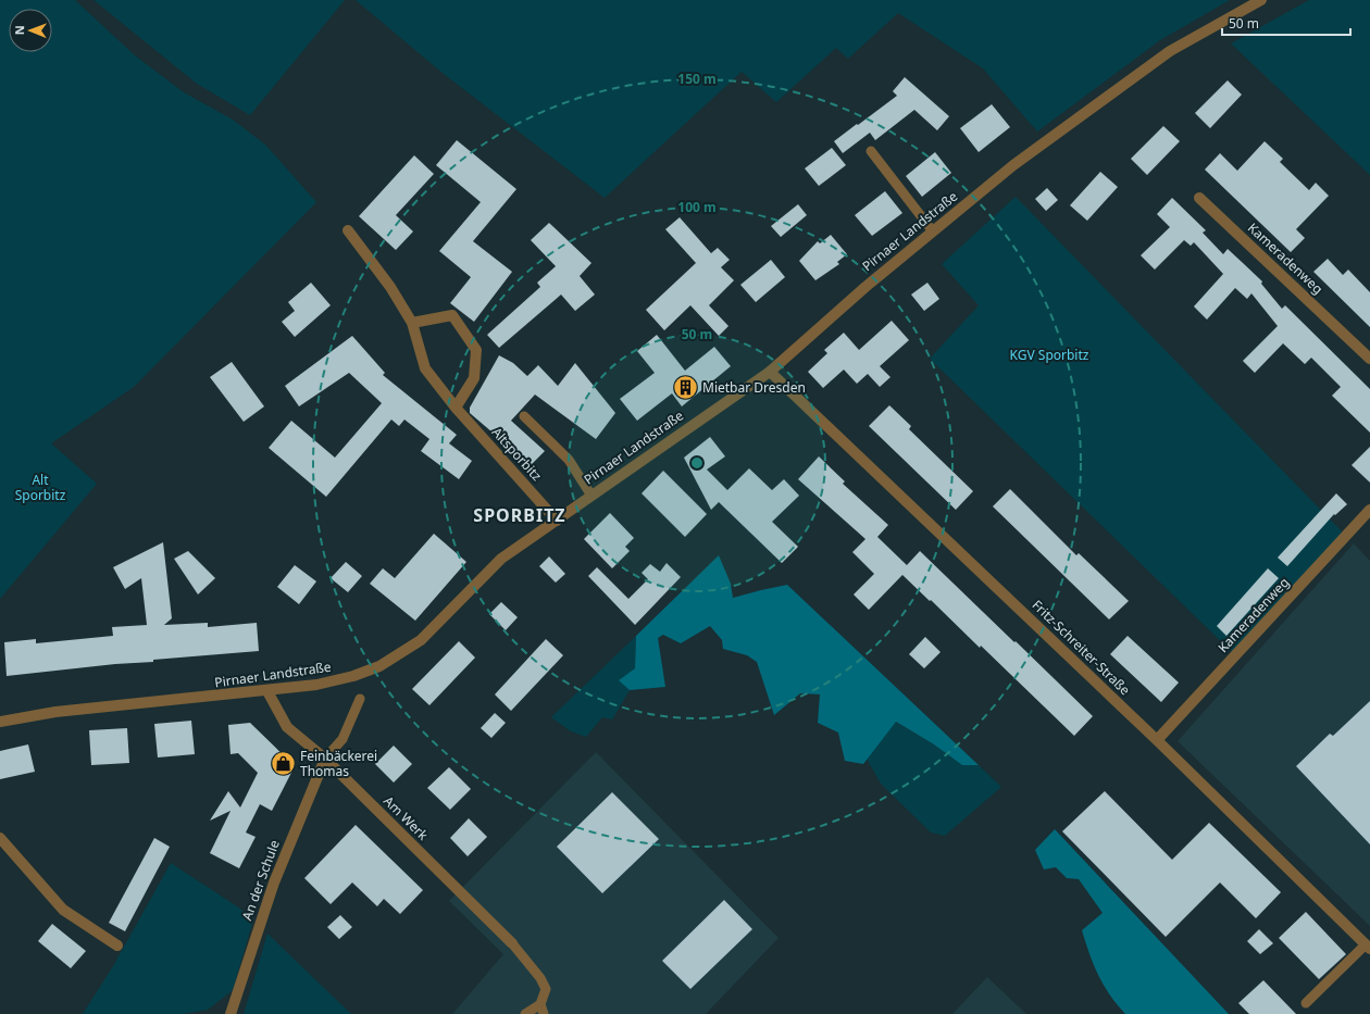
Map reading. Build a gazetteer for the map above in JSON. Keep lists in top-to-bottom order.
{
  "streets": {
    "street": [
      "Pirnaer Landstraße",
      "Kameradenweg",
      "Altsporbitz",
      "Fritz-Schreiter-Straße",
      "Am Werk",
      "An der Schule"
    ]
  },
  "crossings": [
    ["Pirnaer Landstraße", "Altsporbitz"],
    ["Pirnaer Landstraße", "Fritz-Schreiter-Straße"],
    ["Pirnaer Landstraße", "Am Werk"],
    ["Kameradenweg", "Fritz-Schreiter-Straße"],
    ["Am Werk", "An der Schule"]
  ],
  "districts": ["SPORBITZ"],
  "parks": ["KGV Sporbitz", "Alt Sporbitz"],
  "places": {
    "building": ["Mietbar Dresden"],
    "shop": ["Feinbäckerei Thomas"]
  },
  "scale_bar": "50 m",
  "north": "left",
  "rings": ["150 m", "100 m", "50 m"]
}
